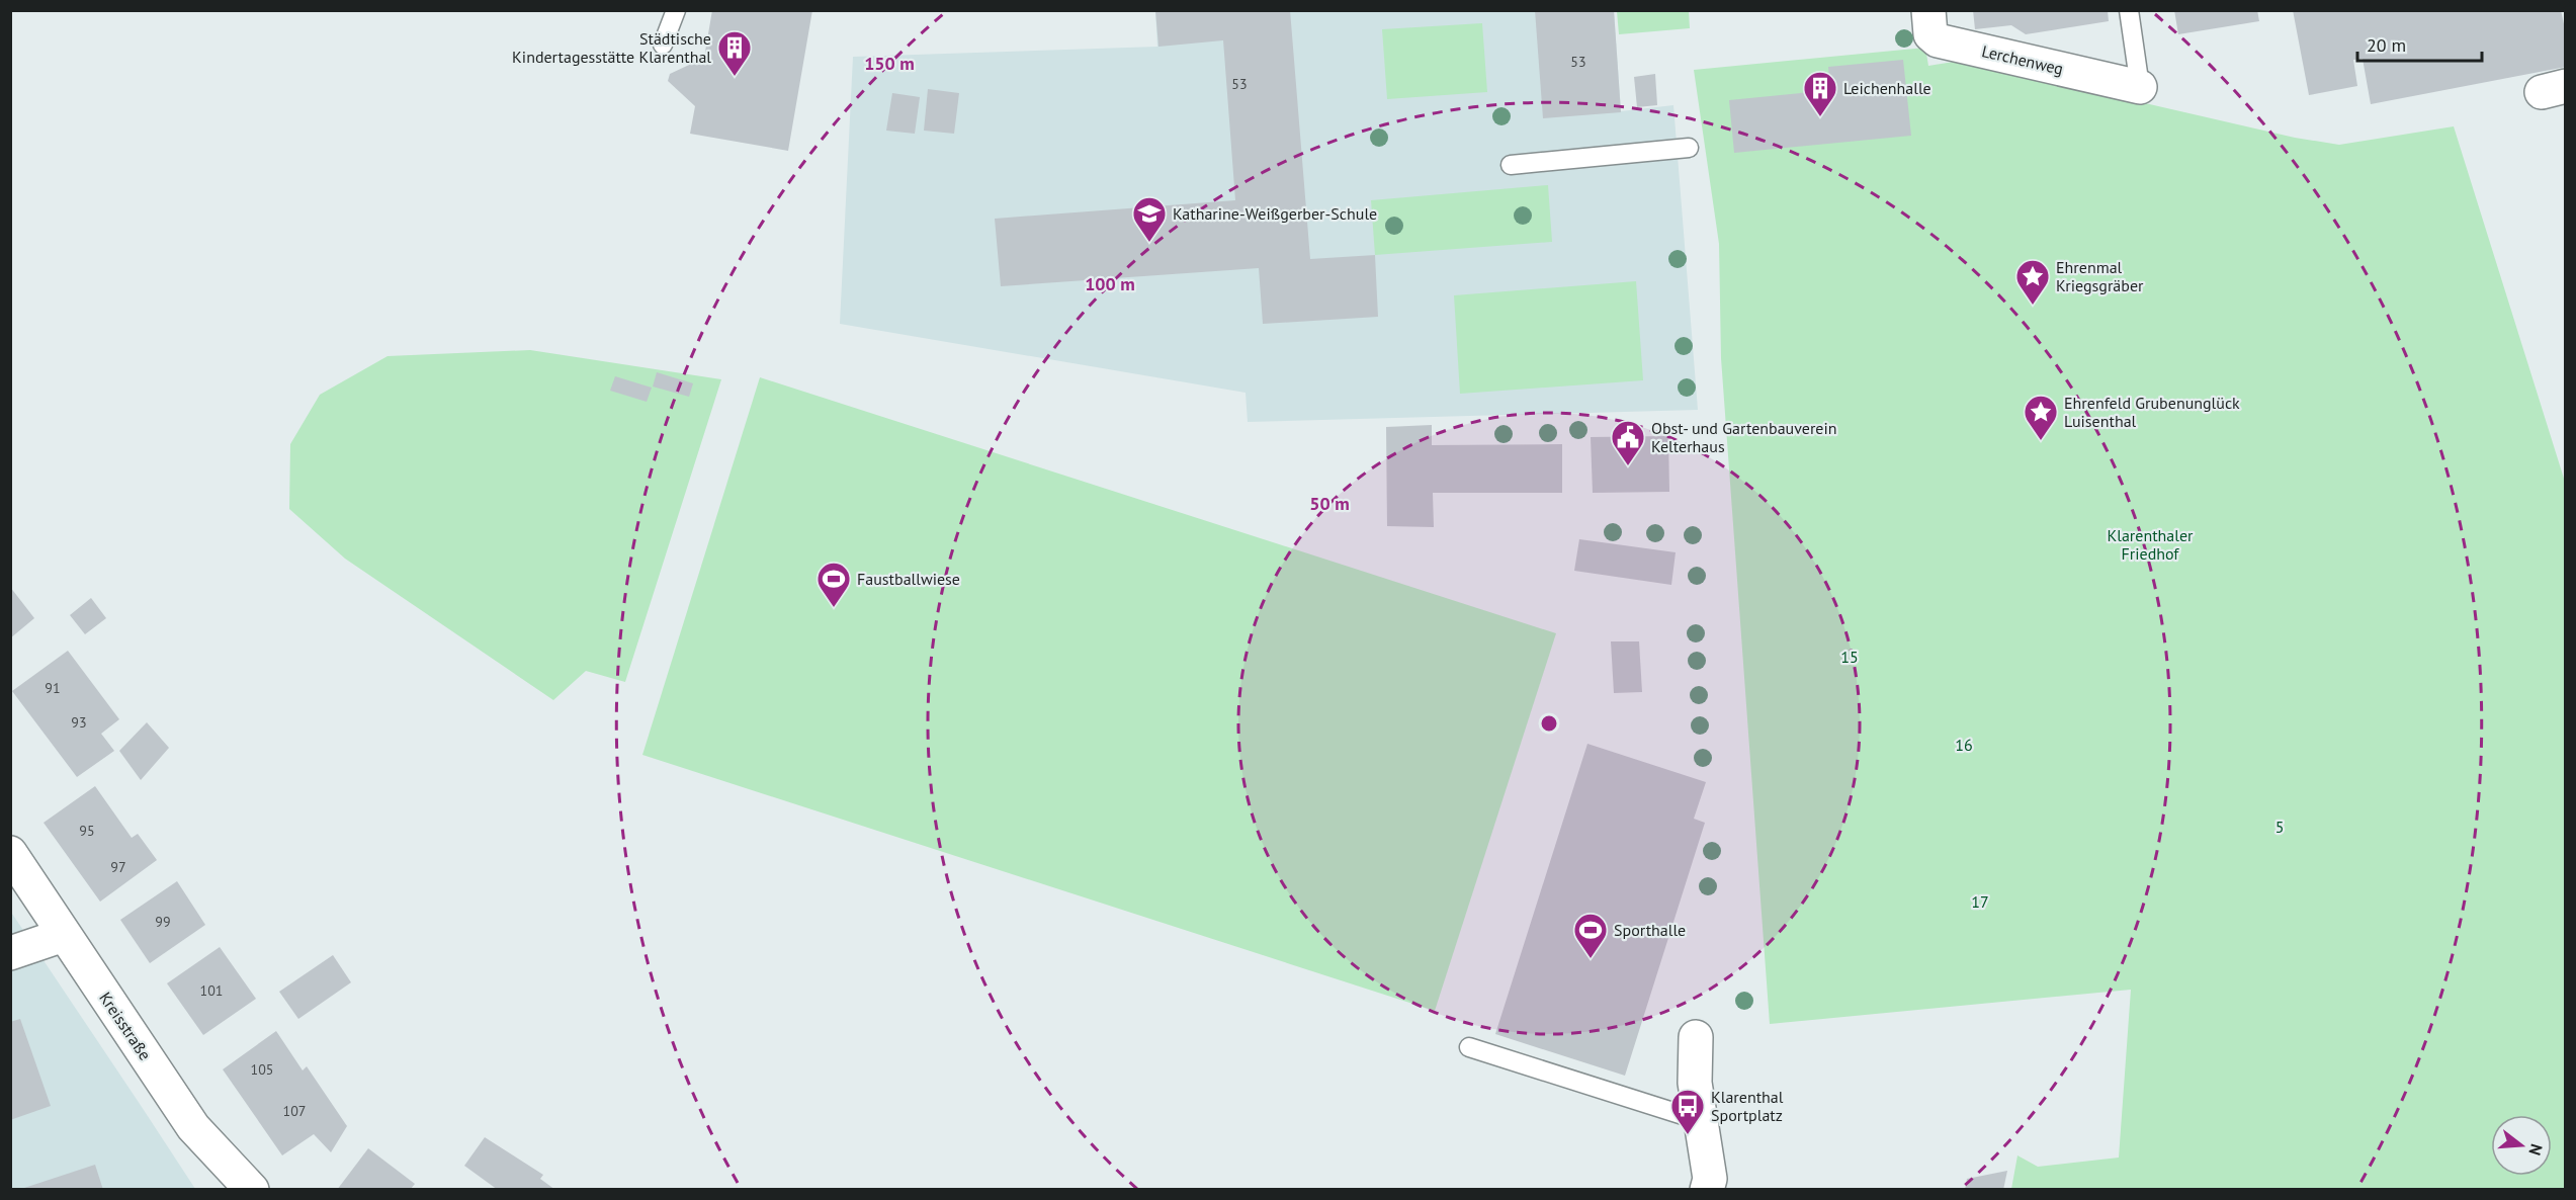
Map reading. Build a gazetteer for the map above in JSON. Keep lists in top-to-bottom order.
{
  "streets": {
    "street": ["Lerchenweg", "Kreisstraße"]
  },
  "parks": [
    "Klarenthaler Friedhof",
    "15",
    "16",
    "5",
    "17"
  ],
  "places": {
    "building": ["Städtische Kindertagesstätte Klarenthal", "Leichenhalle"],
    "school or university": ["Katharine-Weißgerber-Schule"],
    "place": ["Ehrenmal Kriegsgräber", "Ehrenfeld Grubenunglück Luisenthal"],
    "public building": ["Obst- und Gartenbauverein Kelterhaus"],
    "sports": ["Faustballwiese", "Sporthalle"],
    "bus stop": ["Klarenthal Sportplatz"]
  },
  "house_numbers": [
    "53",
    "53",
    "91",
    "93",
    "95",
    "97",
    "99",
    "101",
    "105",
    "107"
  ],
  "scale_bar": "20 m",
  "north": "right",
  "rings": ["150 m", "100 m", "50 m"]
}
